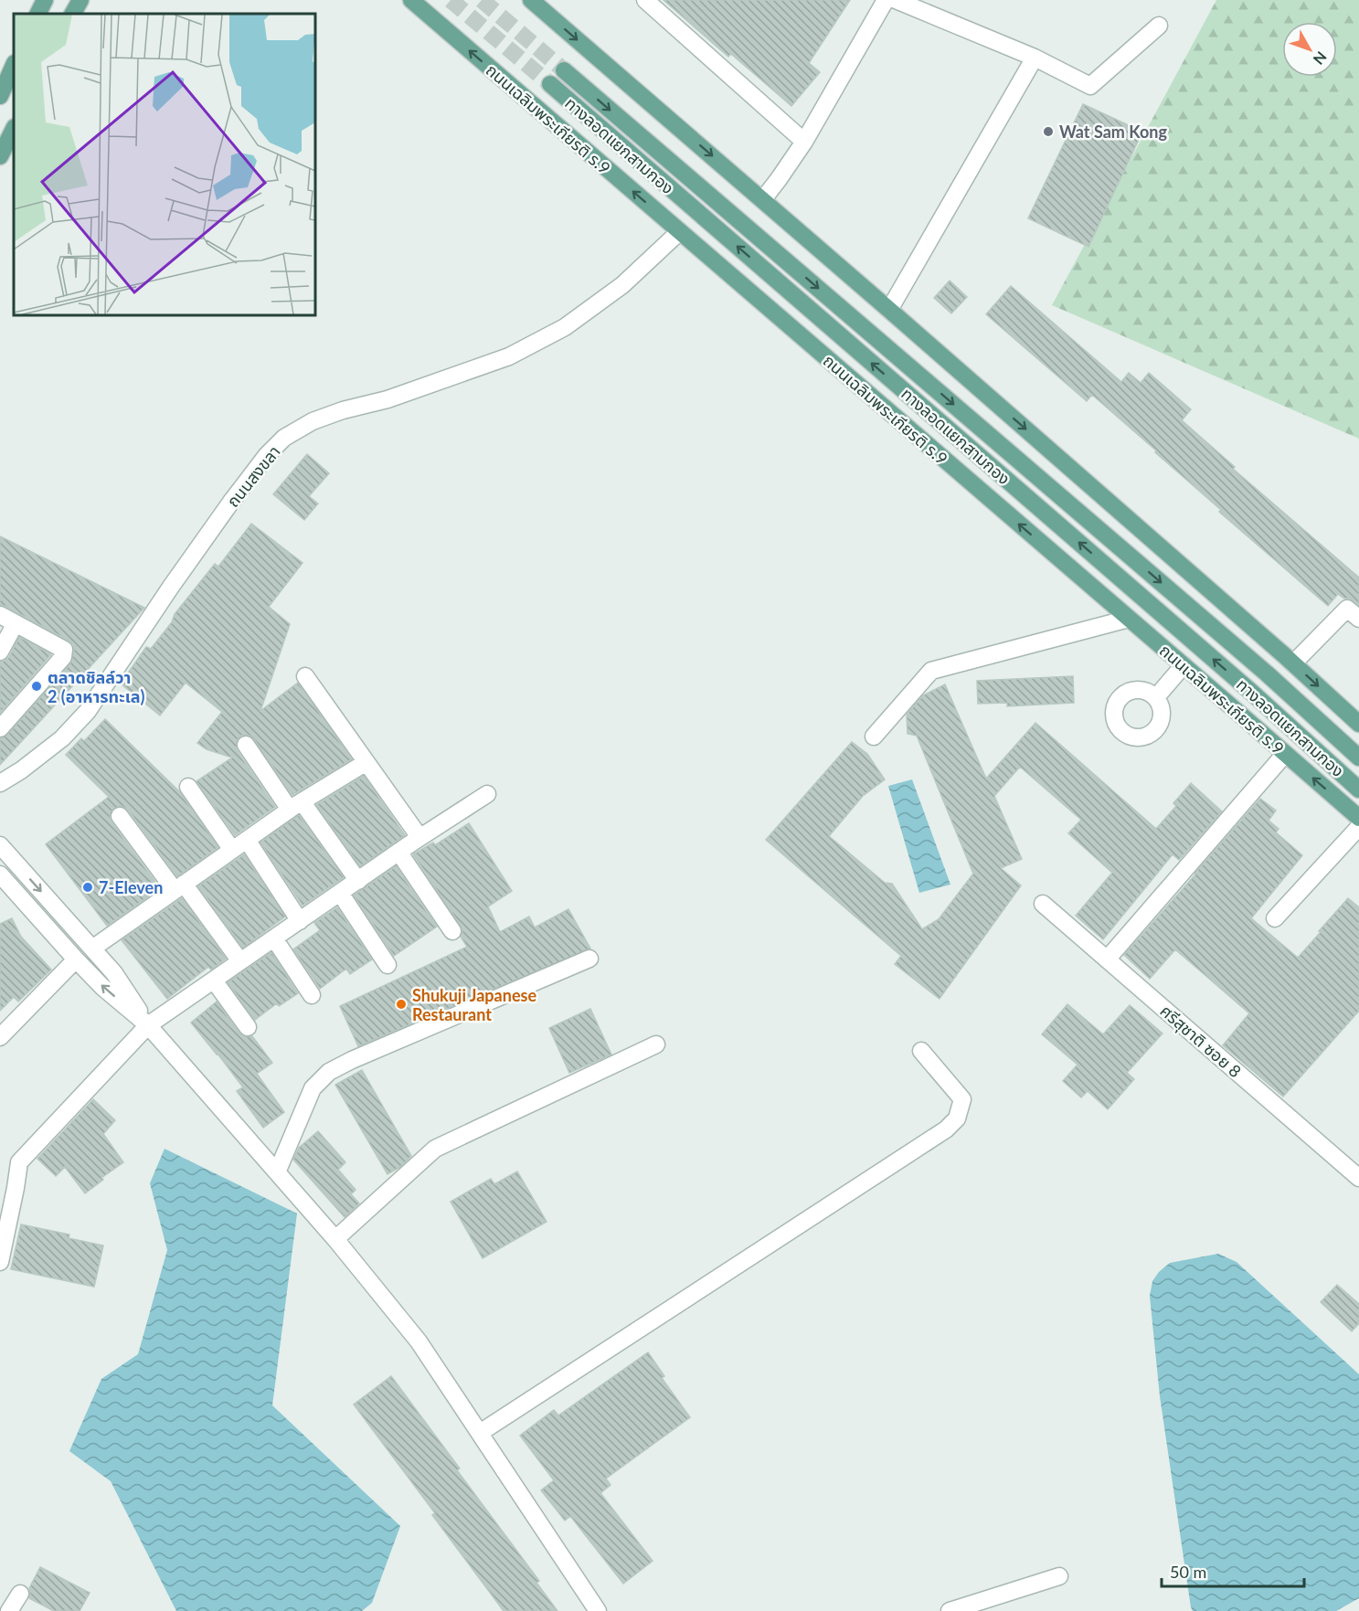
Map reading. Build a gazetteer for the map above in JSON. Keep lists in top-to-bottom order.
{
  "streets": {
    "main road": ["ถนนเฉลิมพระเกียรติ ร.9", "ทางลอดแยกสามกอง"],
    "street": ["ถนนสงขลา", "ศรีสุชาติ ซอย 8"]
  },
  "crossings": [
    ["ถนนเฉลิมพระเกียรติ ร.9", "ถนนสงขลา"]
  ],
  "places": [
    "Wat Sam Kong",
    "ตลาดชิลล์วา 2 (อาหารทะเล)",
    "7-Eleven",
    "Shukuji Japanese Restaurant"
  ],
  "scale_bar": "50 m",
  "north": "bottom right"
}
